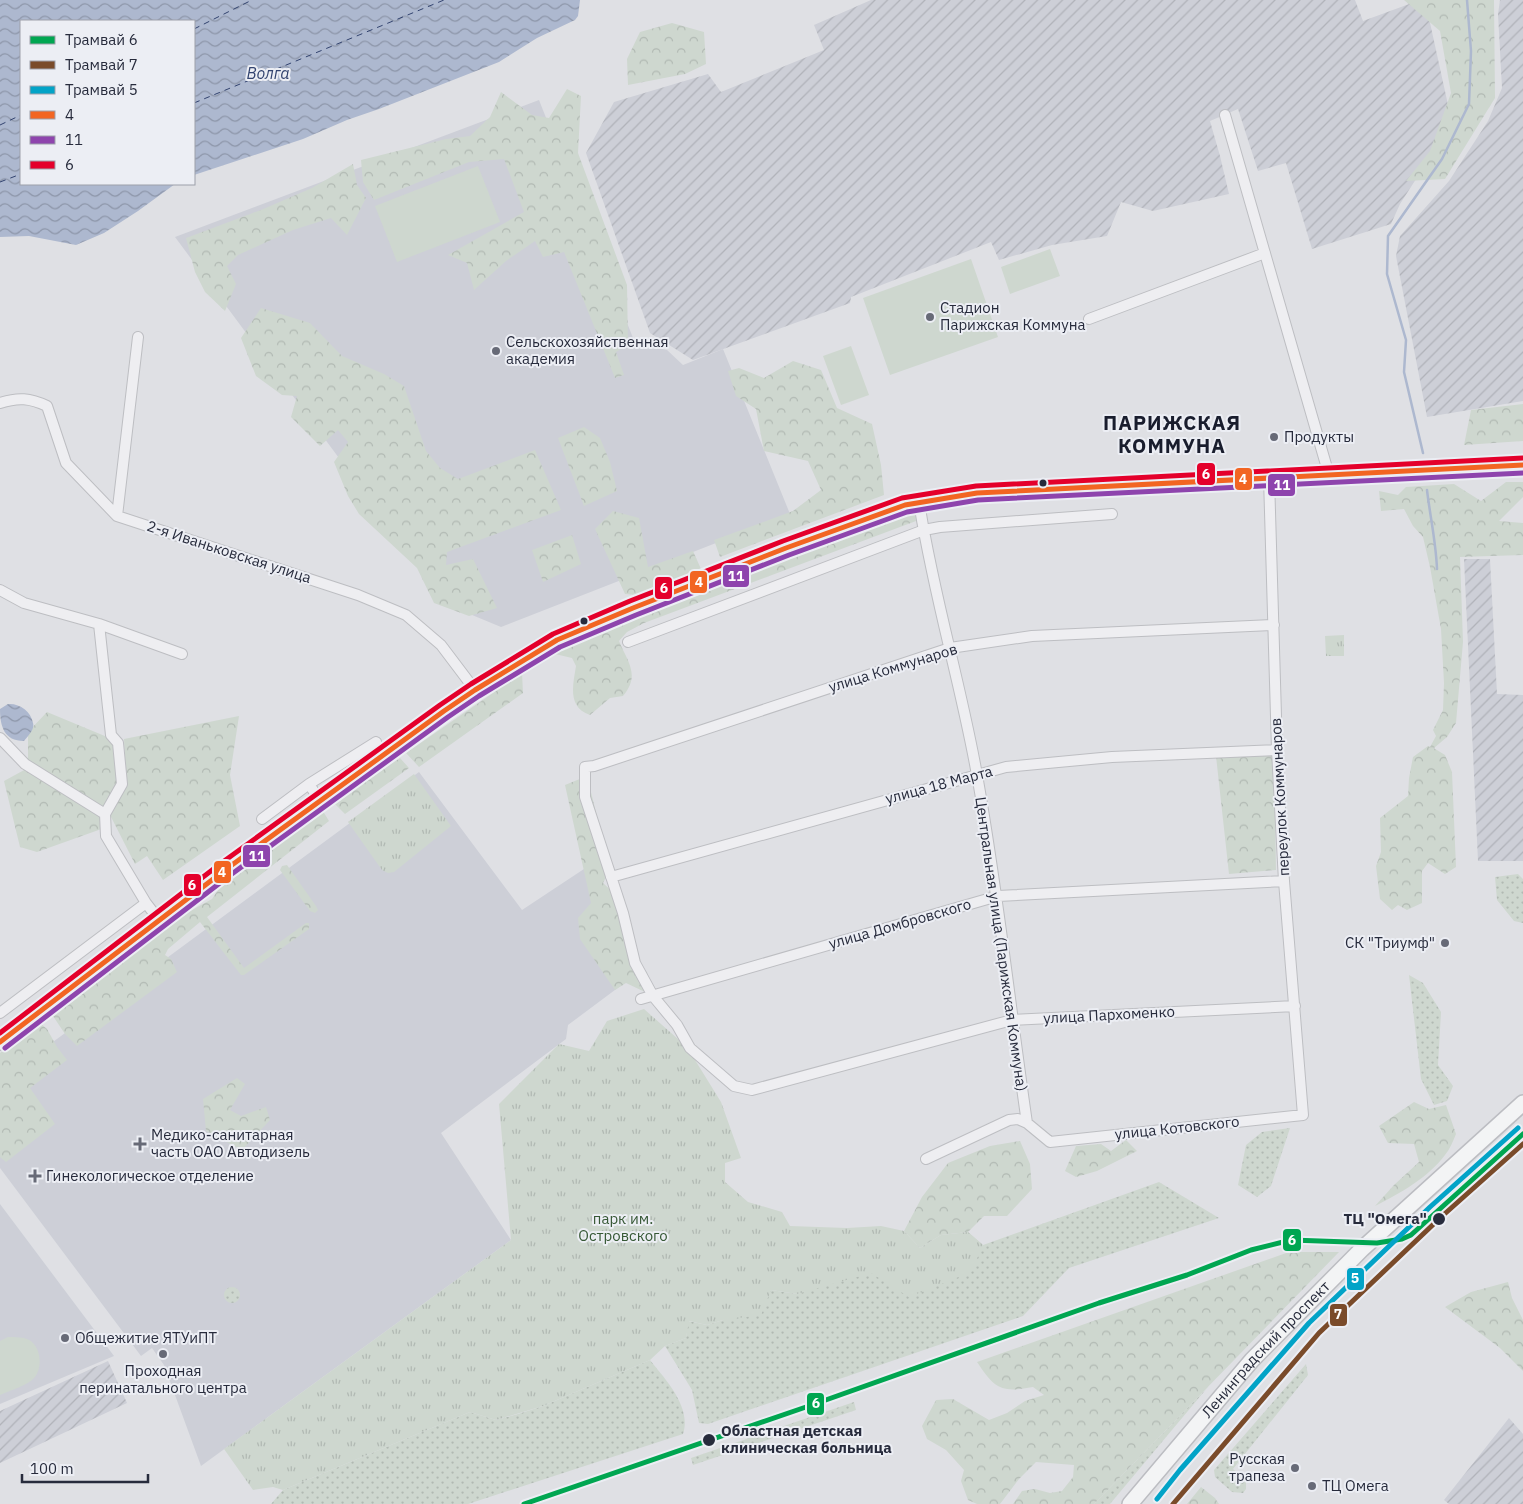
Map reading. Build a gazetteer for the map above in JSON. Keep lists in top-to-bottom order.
{
  "streets": {
    "main road": ["Ленинградский проспект"],
    "street": [
      "2-я Иваньковская улица",
      "улица Коммунаров",
      "улица 18 Марта",
      "переулок Коммунаров",
      "улица Домбровского",
      "Центральная улица (Парижская Коммуна)",
      "улица Пархоменко",
      "улица Котовского"
    ]
  },
  "crossings": [
    ["улица Коммунаров", "улица 18 Марта"],
    ["улица Коммунаров", "переулок Коммунаров"],
    ["улица Коммунаров", "Центральная улица (Парижская Коммуна)"],
    ["улица 18 Марта", "переулок Коммунаров"],
    ["улица 18 Марта", "Центральная улица (Парижская Коммуна)"],
    ["переулок Коммунаров", "улица Домбровского"],
    ["переулок Коммунаров", "улица Пархоменко"],
    ["переулок Коммунаров", "улица Котовского"],
    ["улица Домбровского", "Центральная улица (Парижская Коммуна)"],
    ["улица Домбровского", "улица Пархоменко"],
    ["Центральная улица (Парижская Коммуна)", "улица Пархоменко"],
    ["Центральная улица (Парижская Коммуна)", "улица Котовского"]
  ],
  "districts": ["ПАРИЖСКАЯ КОММУНА"],
  "water": ["Волга"],
  "parks": ["парк им. Островского"],
  "places": {
    "other": [
      "Стадион Парижская Коммуна",
      "Сельскохозяйственная академия",
      "Продукты",
      "СК \"Триумф\"",
      "ТЦ \"Омега\"",
      "Общежитие ЯТУиПТ",
      "Проходная перинатального центра",
      "Областная детская клиническая больница",
      "Русская трапеза",
      "ТЦ Омега"
    ],
    "health": ["Медико-санитарная часть ОАО Автодизель", "Гинекологическое отделение"]
  },
  "lines": [
    "transit line 6",
    "transit line 4",
    "transit line 11",
    "tram line 5",
    "tram line 6",
    "tram line 7"
  ],
  "legend": [
    "Трамвай 6",
    "Трамвай 7",
    "Трамвай 5",
    "4",
    "11",
    "6"
  ],
  "scale_bar": "100 m"
}
